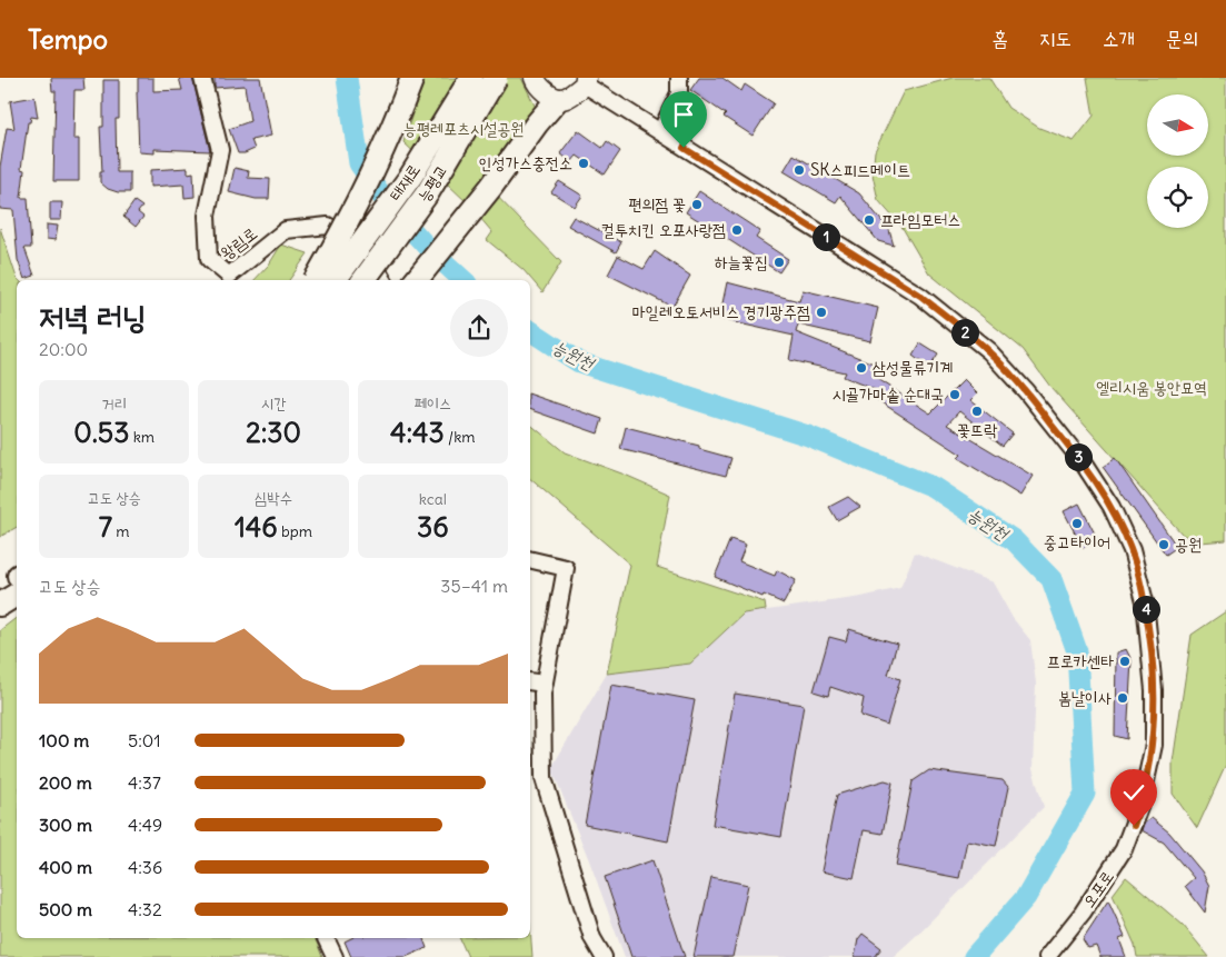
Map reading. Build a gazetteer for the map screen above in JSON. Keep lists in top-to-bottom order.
{
  "streets": {
    "highway": ["태재로", "능평교"],
    "main road": ["오포로"],
    "street": ["왕림로"]
  },
  "water": ["능원천"],
  "parks": ["능평레포츠시설공원", "엘리시움 봉안묘역"],
  "places": [
    "인성가스충전소",
    "SK스피드메이트",
    "편의점 꽃",
    "프라임모터스",
    "컬투치킨 오포사랑점",
    "하늘꽃집",
    "마일레오토서비스 경기광주점",
    "삼성물류기계",
    "시골가마솥 순대국",
    "꽃뜨락",
    "중고타이어",
    "공원",
    "프로카센타",
    "봄날이사"
  ],
  "north": "right",
  "page": {
    "header": "Tempo",
    "nav": [
      "홈",
      "지도",
      "소개",
      "문의"
    ],
    "pins": [
      "1",
      "2",
      "3",
      "4"
    ],
    "heading": ["저녁 러닝", "20:00"],
    "stats": [
      ["거리", "0.53 km"],
      ["시간", "2:30"],
      ["페이스", "4:43 /km"],
      ["고도 상승", "7 m"],
      ["심박수", "146 bpm"],
      ["kcal", "36"]
    ],
    "chart": ["고도 상승", "35–41 m"],
    "list": [
      {
        "name": "100 m",
        "note": "5:01"
      },
      {
        "name": "200 m",
        "note": "4:37"
      },
      {
        "name": "300 m",
        "note": "4:49"
      },
      {
        "name": "400 m",
        "note": "4:36"
      },
      {
        "name": "500 m",
        "note": "4:32"
      }
    ]
  }
}
